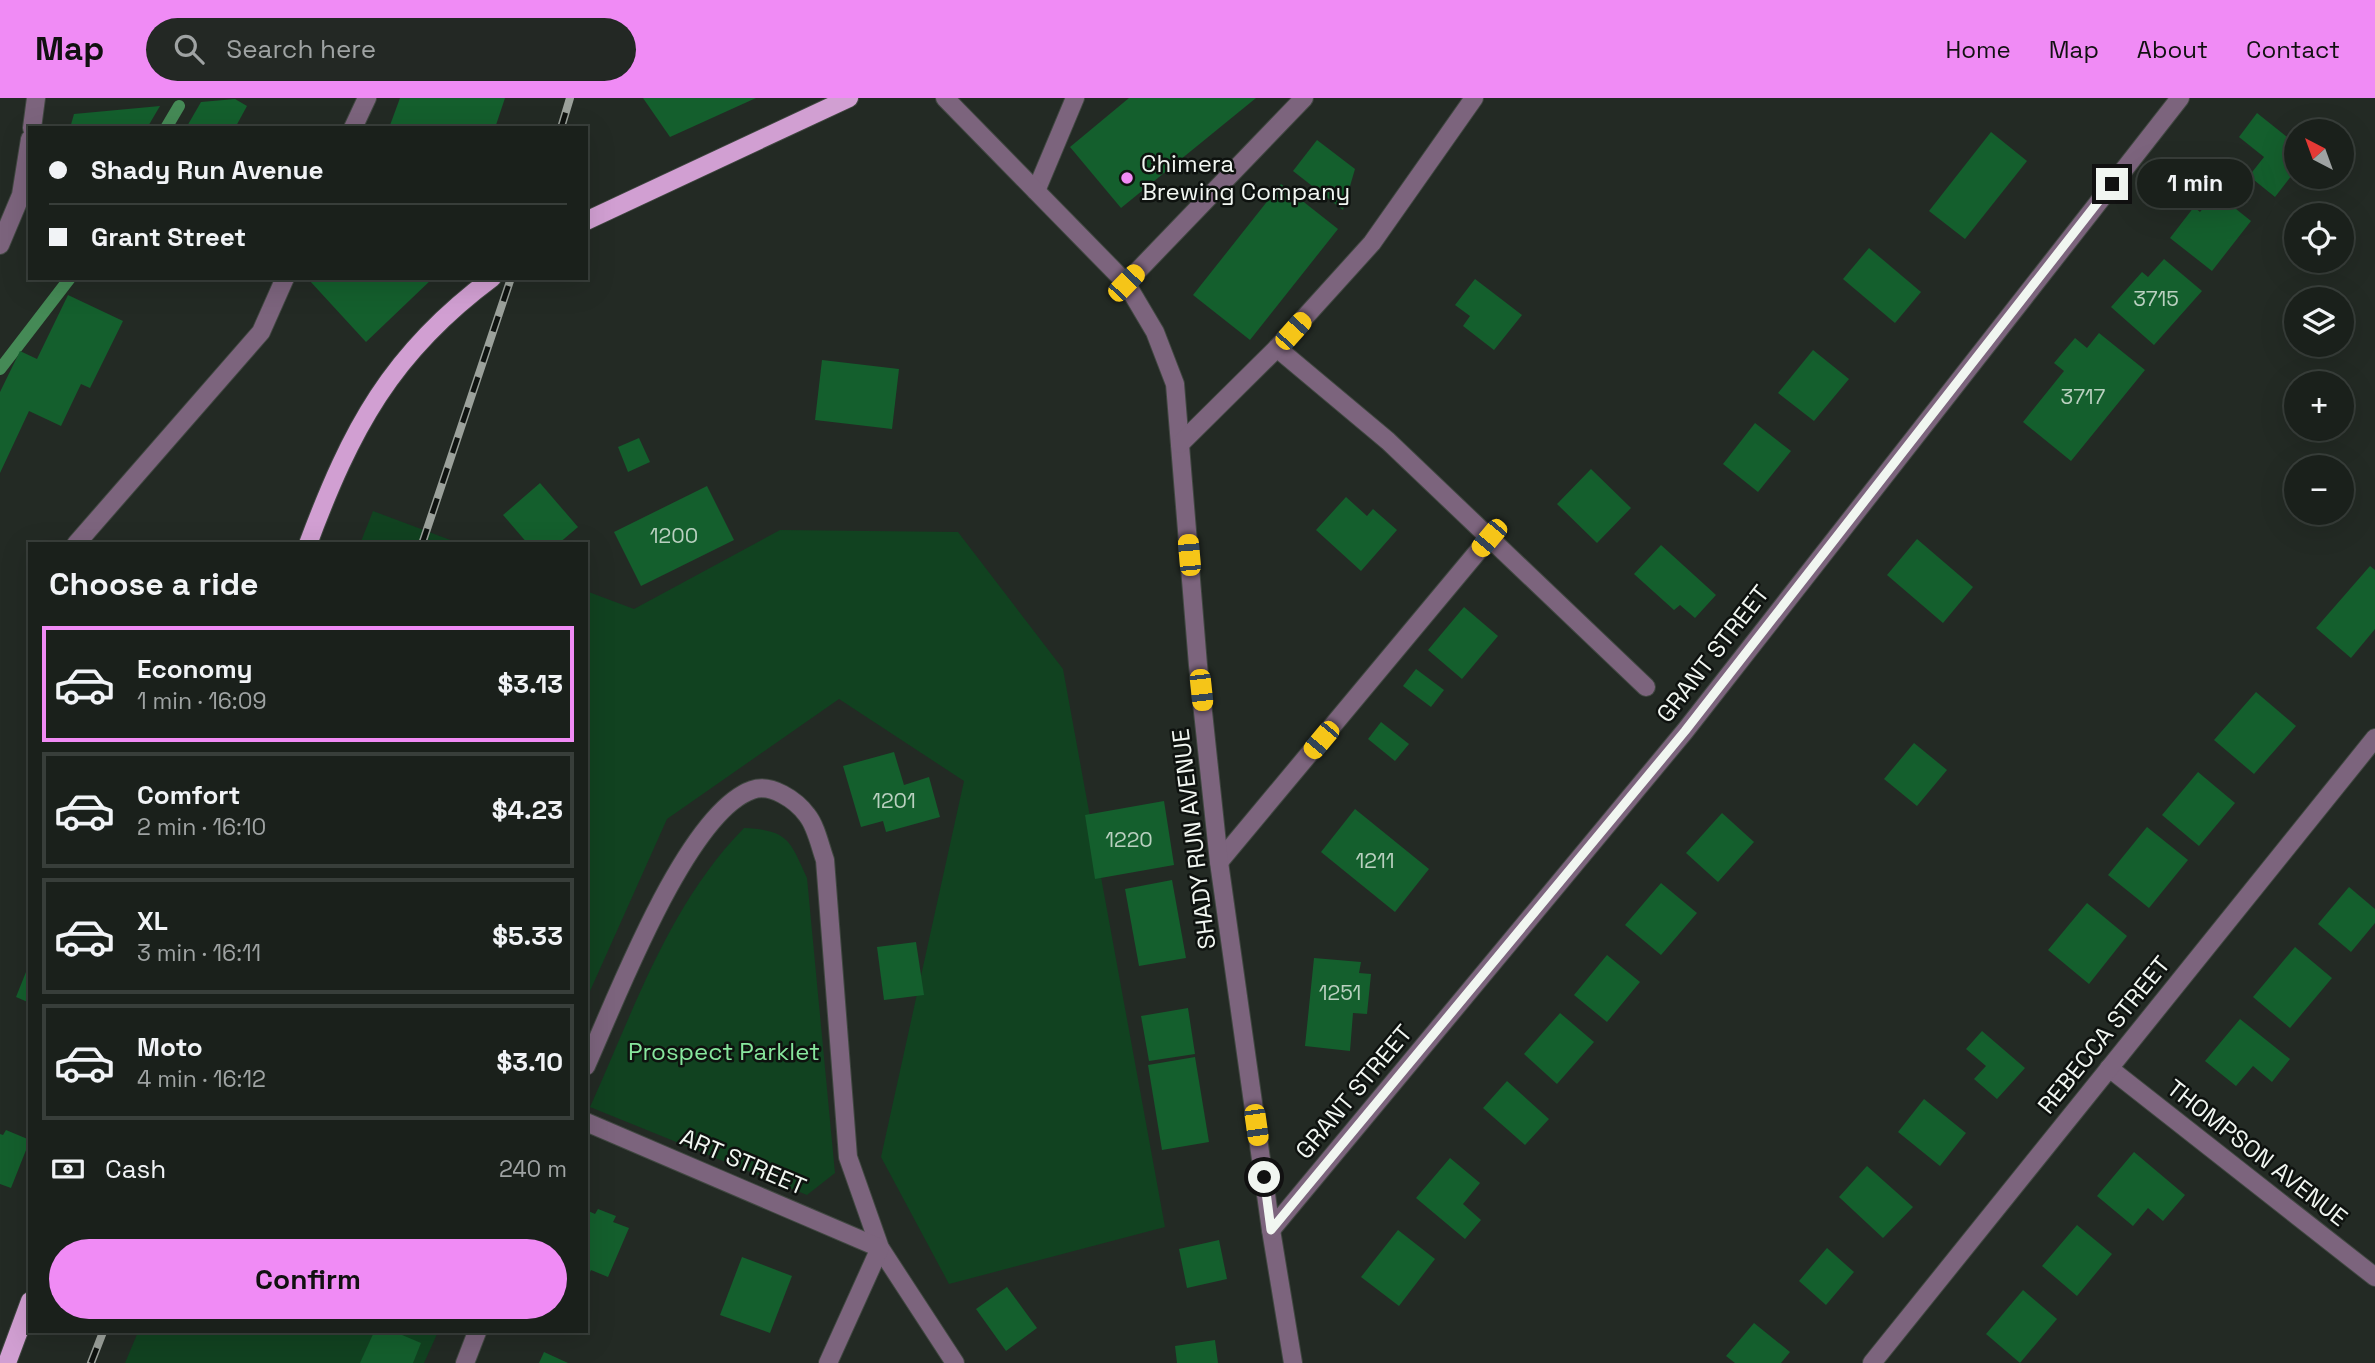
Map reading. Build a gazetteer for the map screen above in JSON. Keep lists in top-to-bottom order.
{
  "streets": {
    "street": [
      "GRANT STREET",
      "SHADY RUN AVENUE",
      "REBECCA STREET",
      "THOMPSON AVENUE",
      "ART STREET"
    ]
  },
  "crossings": [
    ["GRANT STREET", "SHADY RUN AVENUE"],
    ["REBECCA STREET", "THOMPSON AVENUE"]
  ],
  "parks": ["Prospect Parklet"],
  "places": ["Chimera Brewing Company"],
  "house_numbers": [
    "3715",
    "3717",
    "1200",
    "1201",
    "1220",
    "1211",
    "1251"
  ],
  "north": "top left",
  "page": {
    "header": "Map",
    "search": "Search here",
    "nav": [
      "Home",
      "Map",
      "About",
      "Contact"
    ],
    "map_buttons": ["+", "−"],
    "banner": ["Shady Run Avenue", "Grant Street"],
    "bubble": "1 min",
    "heading": "Choose a ride",
    "list": [
      {
        "name": "Economy",
        "note": "1 min · 16:09",
        "value": "$3.13"
      },
      {
        "name": "Comfort",
        "note": "2 min · 16:10",
        "value": "$4.23"
      },
      {
        "name": "XL",
        "note": "3 min · 16:11",
        "value": "$5.33"
      },
      {
        "name": "Moto",
        "note": "4 min · 16:12",
        "value": "$3.10"
      }
    ],
    "pay": ["Cash", "240 m"],
    "buttons": "Confirm"
  }
}
